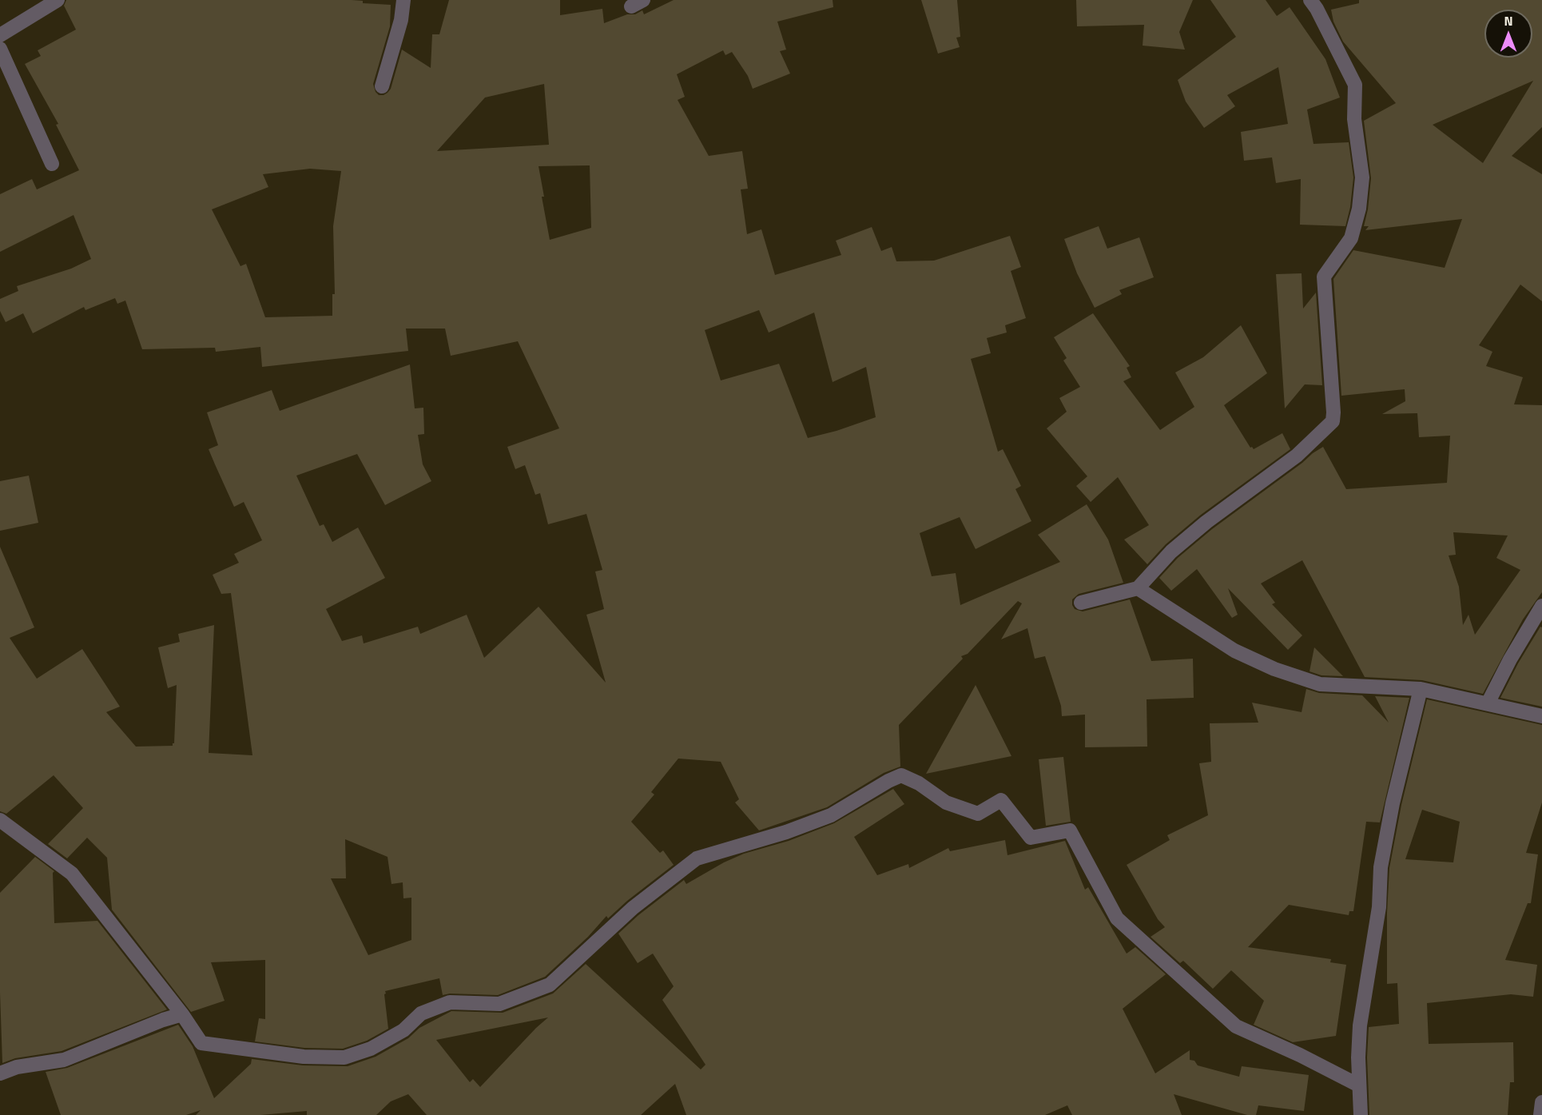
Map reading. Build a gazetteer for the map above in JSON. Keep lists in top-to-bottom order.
{
  "north": "top"
}
